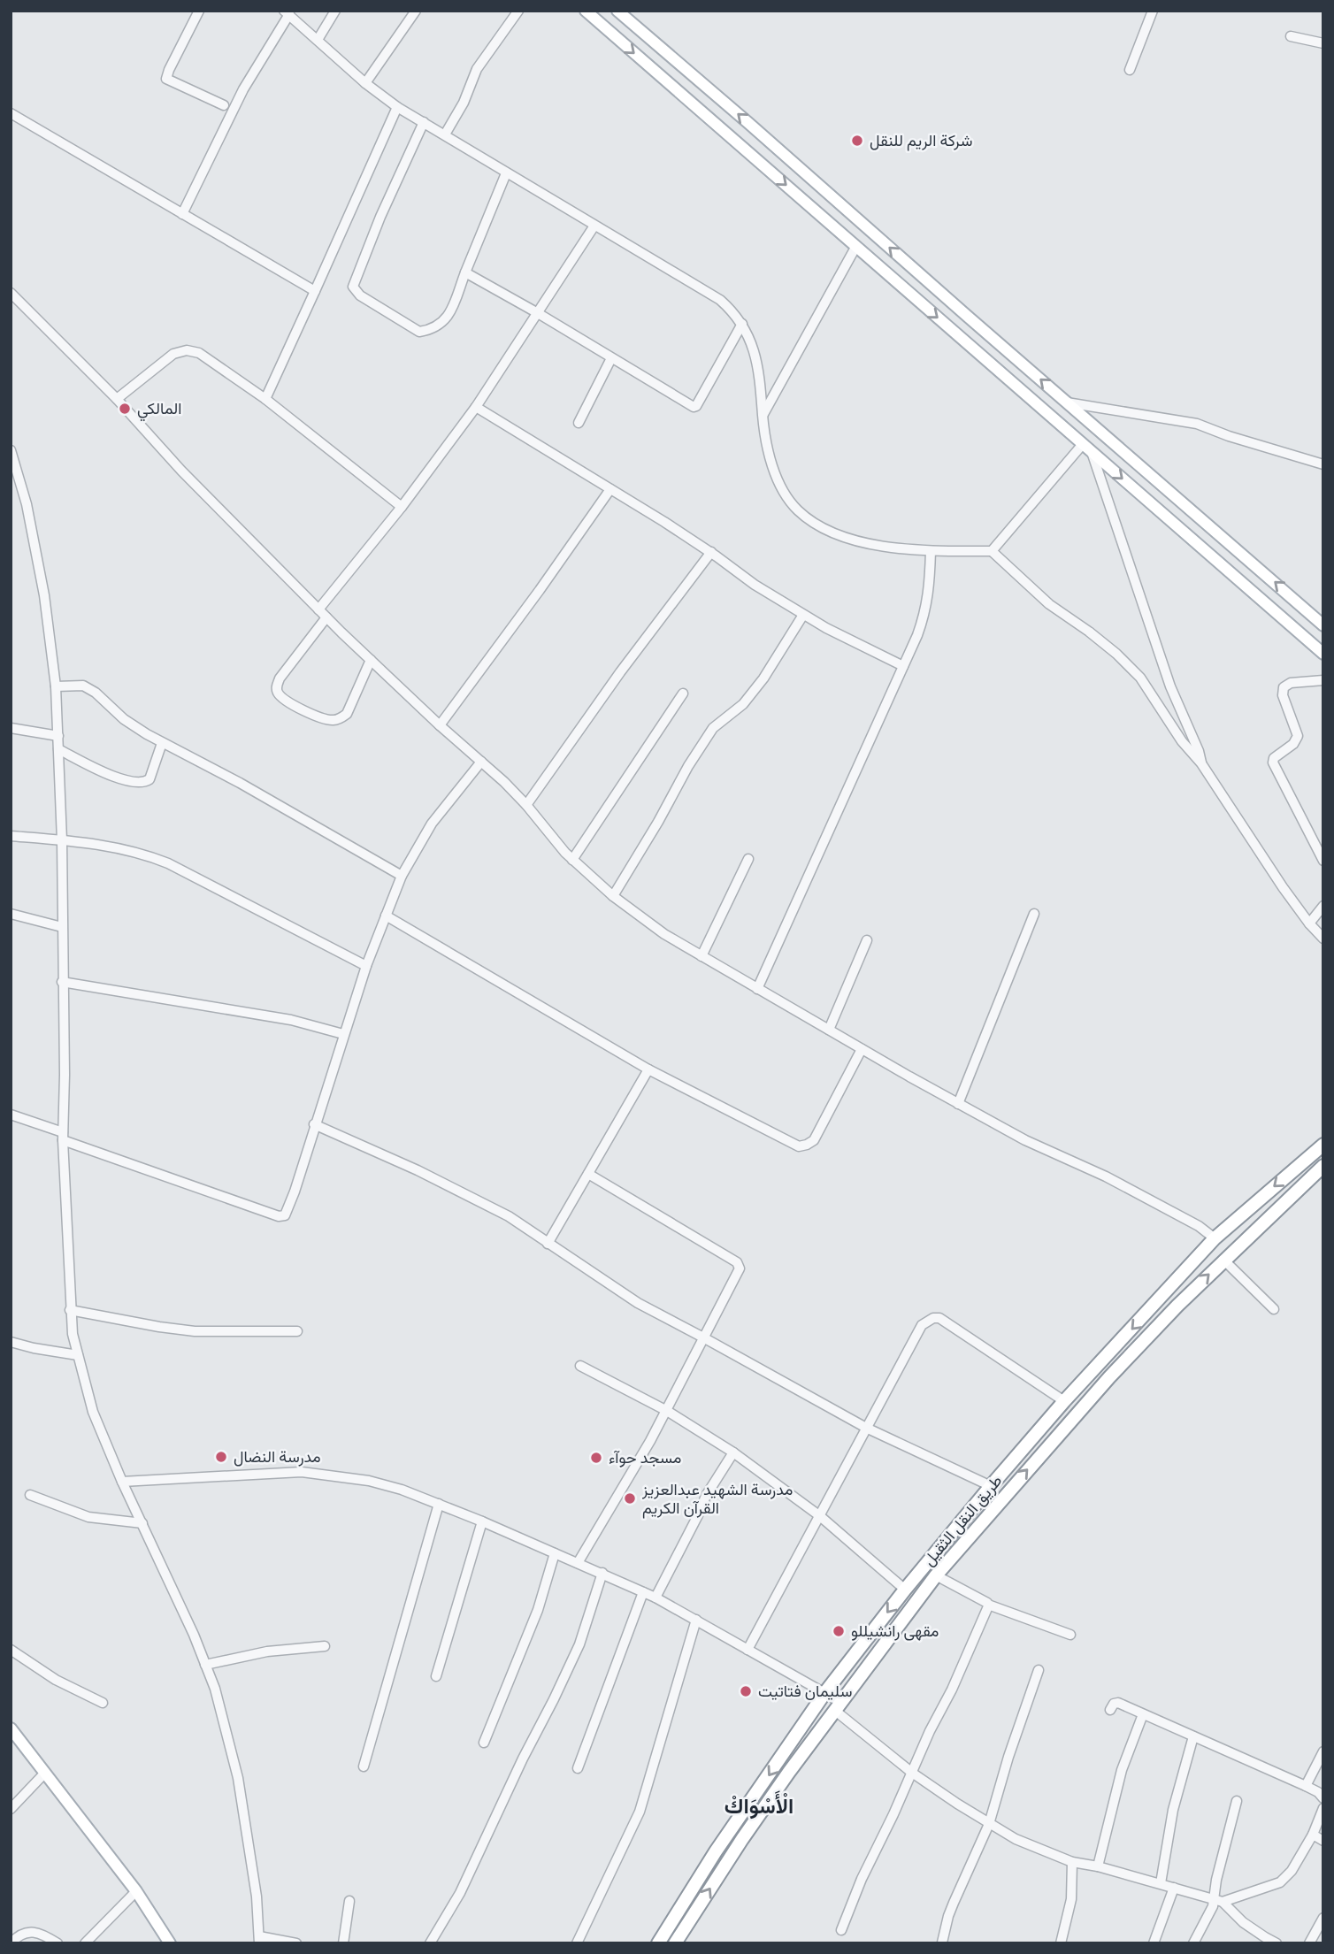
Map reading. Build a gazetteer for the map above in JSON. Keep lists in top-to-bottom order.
{
  "streets": {
    "highway": ["طريق النقل الثقيل"]
  },
  "districts": ["الْأَسْوَاكْ"],
  "places": [
    "شركة الريم للنقل",
    "المالكي",
    "مدرسة النضال",
    "مسجد حوآء",
    "مدرسة الشهيد عبدالعزيز القرآن الكريم",
    "مقهى رانشيللو",
    "سليمان فتاتيت"
  ]
}
